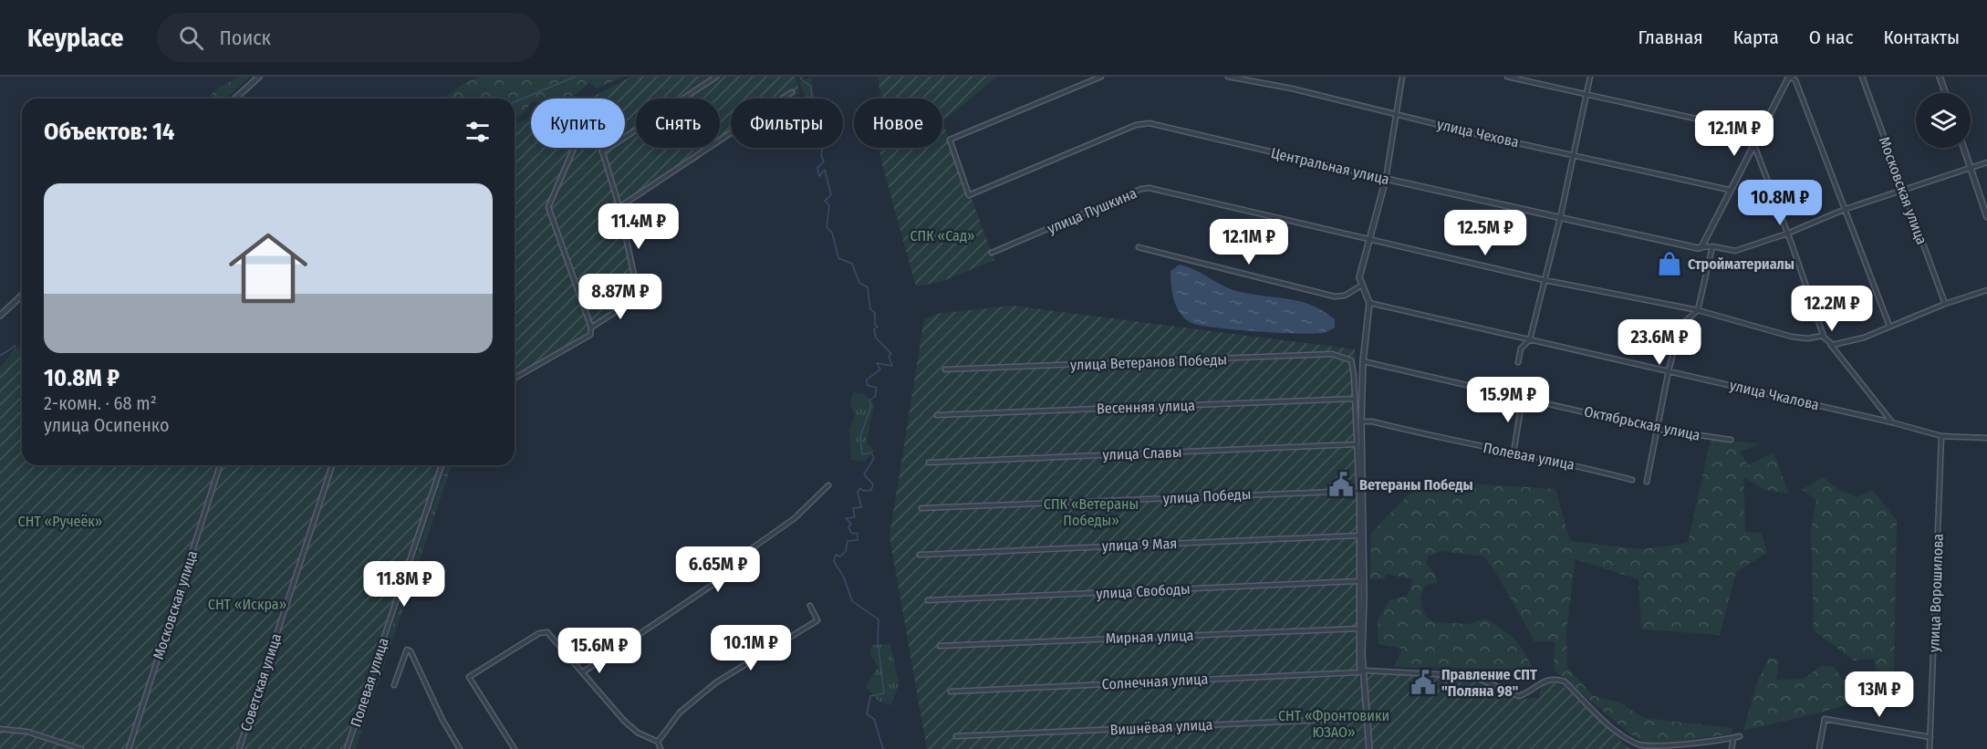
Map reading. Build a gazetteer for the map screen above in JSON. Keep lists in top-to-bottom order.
{
  "streets": {
    "street": [
      "улица Чехова",
      "Центральная улица",
      "Московская улица",
      "улица Пушкина",
      "улица Ветеранов Победы",
      "улица Чкалова",
      "Весенняя улица",
      "Октябрьская улица",
      "улица Славы",
      "Полевая улица",
      "улица Победы",
      "улица 9 Мая",
      "улица Свободы",
      "улица Ворошилова",
      "Мирная улица",
      "Солнечная улица",
      "Советская улица",
      "Вишнёвая улица"
    ]
  },
  "crossings": [
    ["Центральная улица", "Московская улица"],
    ["Московская улица", "улица Пушкина"],
    ["улица Ветеранов Победы", "Весенняя улица"],
    ["улица Чкалова", "улица Ворошилова"]
  ],
  "parks": [
    "СПК «Сад»",
    "СПК «Ветераны Победы»",
    "СНТ «Ручеёк»",
    "СНТ «Искра»",
    "СНТ «Фронтовики ЮЗАО»"
  ],
  "places": {
    "shop": ["Стройматериалы"],
    "public building": ["Ветераны Победы", "Правление СПТ \"Поляна 98\""]
  },
  "page": {
    "header": "Keyplace",
    "search": "Поиск",
    "nav": [
      "Главная",
      "Карта",
      "О нас",
      "Контакты"
    ],
    "chip": [
      "Купить",
      "Снять",
      "Фильтры",
      "Новое"
    ],
    "heading": "Объектов: 14",
    "price": [
      "12.1M ₽",
      "10.8M ₽",
      "11.4M ₽",
      "12.5M ₽",
      "12.1M ₽",
      "8.87M ₽",
      "12.2M ₽",
      "23.6M ₽",
      "15.9M ₽",
      "6.65M ₽",
      "11.8M ₽",
      "10.1M ₽",
      "15.6M ₽",
      "13M ₽"
    ],
    "list": [
      {
        "name": "10.8M ₽",
        "note": "2-комн. · 68 m² · улица Осипенко"
      }
    ]
  }
}
